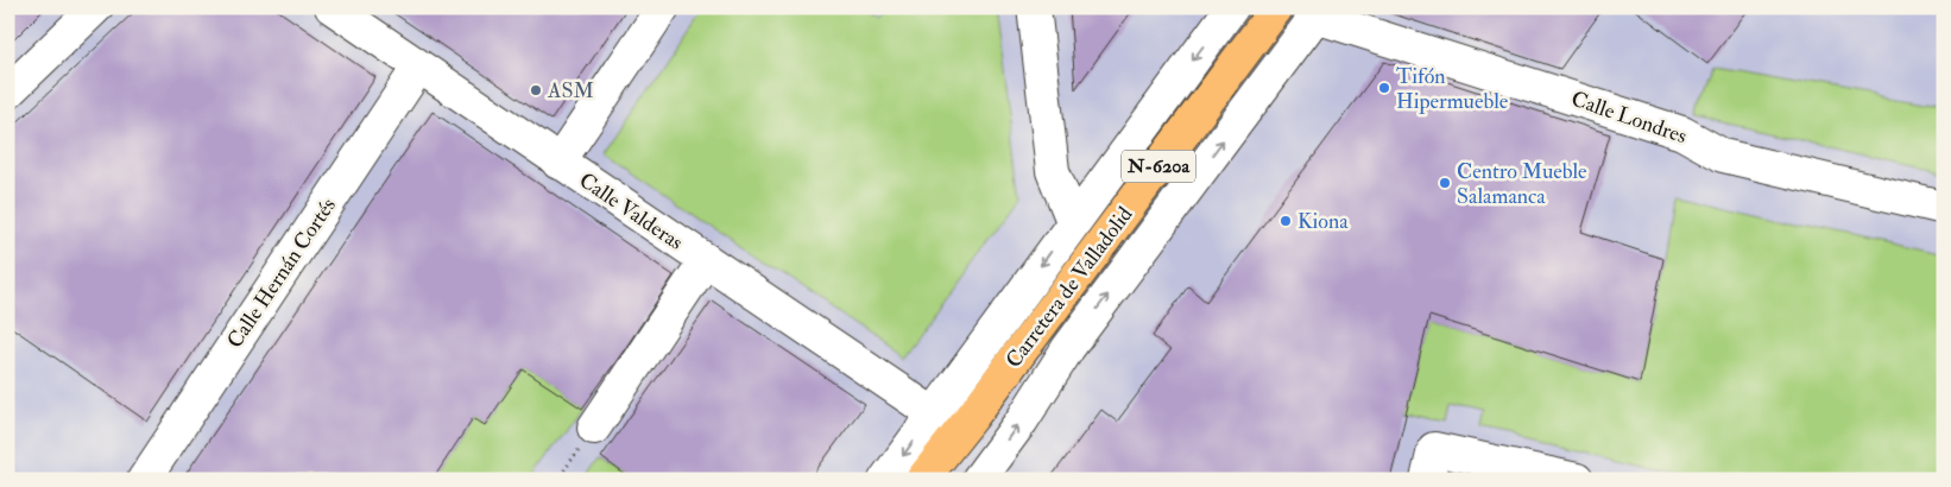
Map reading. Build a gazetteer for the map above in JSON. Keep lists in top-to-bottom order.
{
  "streets": {
    "highway": ["N-620a", "Carretera de Valladolid"],
    "street": ["Calle Londres", "Calle Valderas", "Calle Hernán Cortés"]
  },
  "crossings": [
    ["Calle Londres", "Carretera de Valladolid"],
    ["Calle Valderas", "Calle Hernán Cortés"],
    ["Calle Valderas", "Carretera de Valladolid"]
  ],
  "places": [
    "Tifón Hipermueble",
    "ASM",
    "Centro Mueble Salamanca",
    "Kiona"
  ]
}
